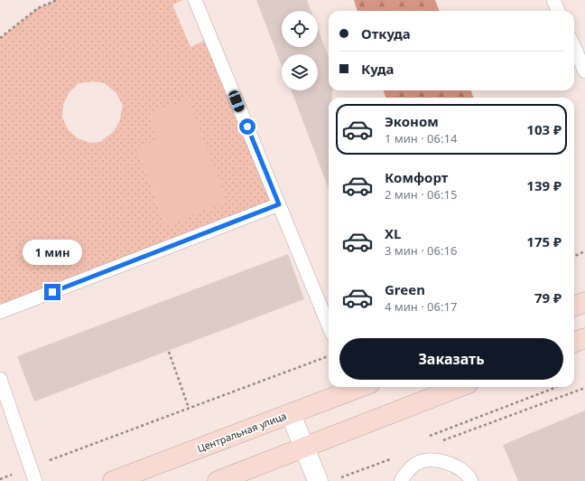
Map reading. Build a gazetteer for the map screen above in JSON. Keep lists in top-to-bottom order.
{
  "streets": {
    "main road": ["Центральная улица"]
  },
  "page": {
    "banner": ["Откуда", "Куда"],
    "list": [
      {
        "name": "Эконом",
        "note": "1 мин · 06:14",
        "value": "103 ₽"
      },
      {
        "name": "Комфорт",
        "note": "2 мин · 06:15",
        "value": "139 ₽"
      },
      {
        "name": "XL",
        "note": "3 мин · 06:16",
        "value": "175 ₽"
      },
      {
        "name": "Green",
        "note": "4 мин · 06:17",
        "value": "79 ₽"
      }
    ],
    "bubble": "1 мин",
    "buttons": "Заказать"
  }
}
